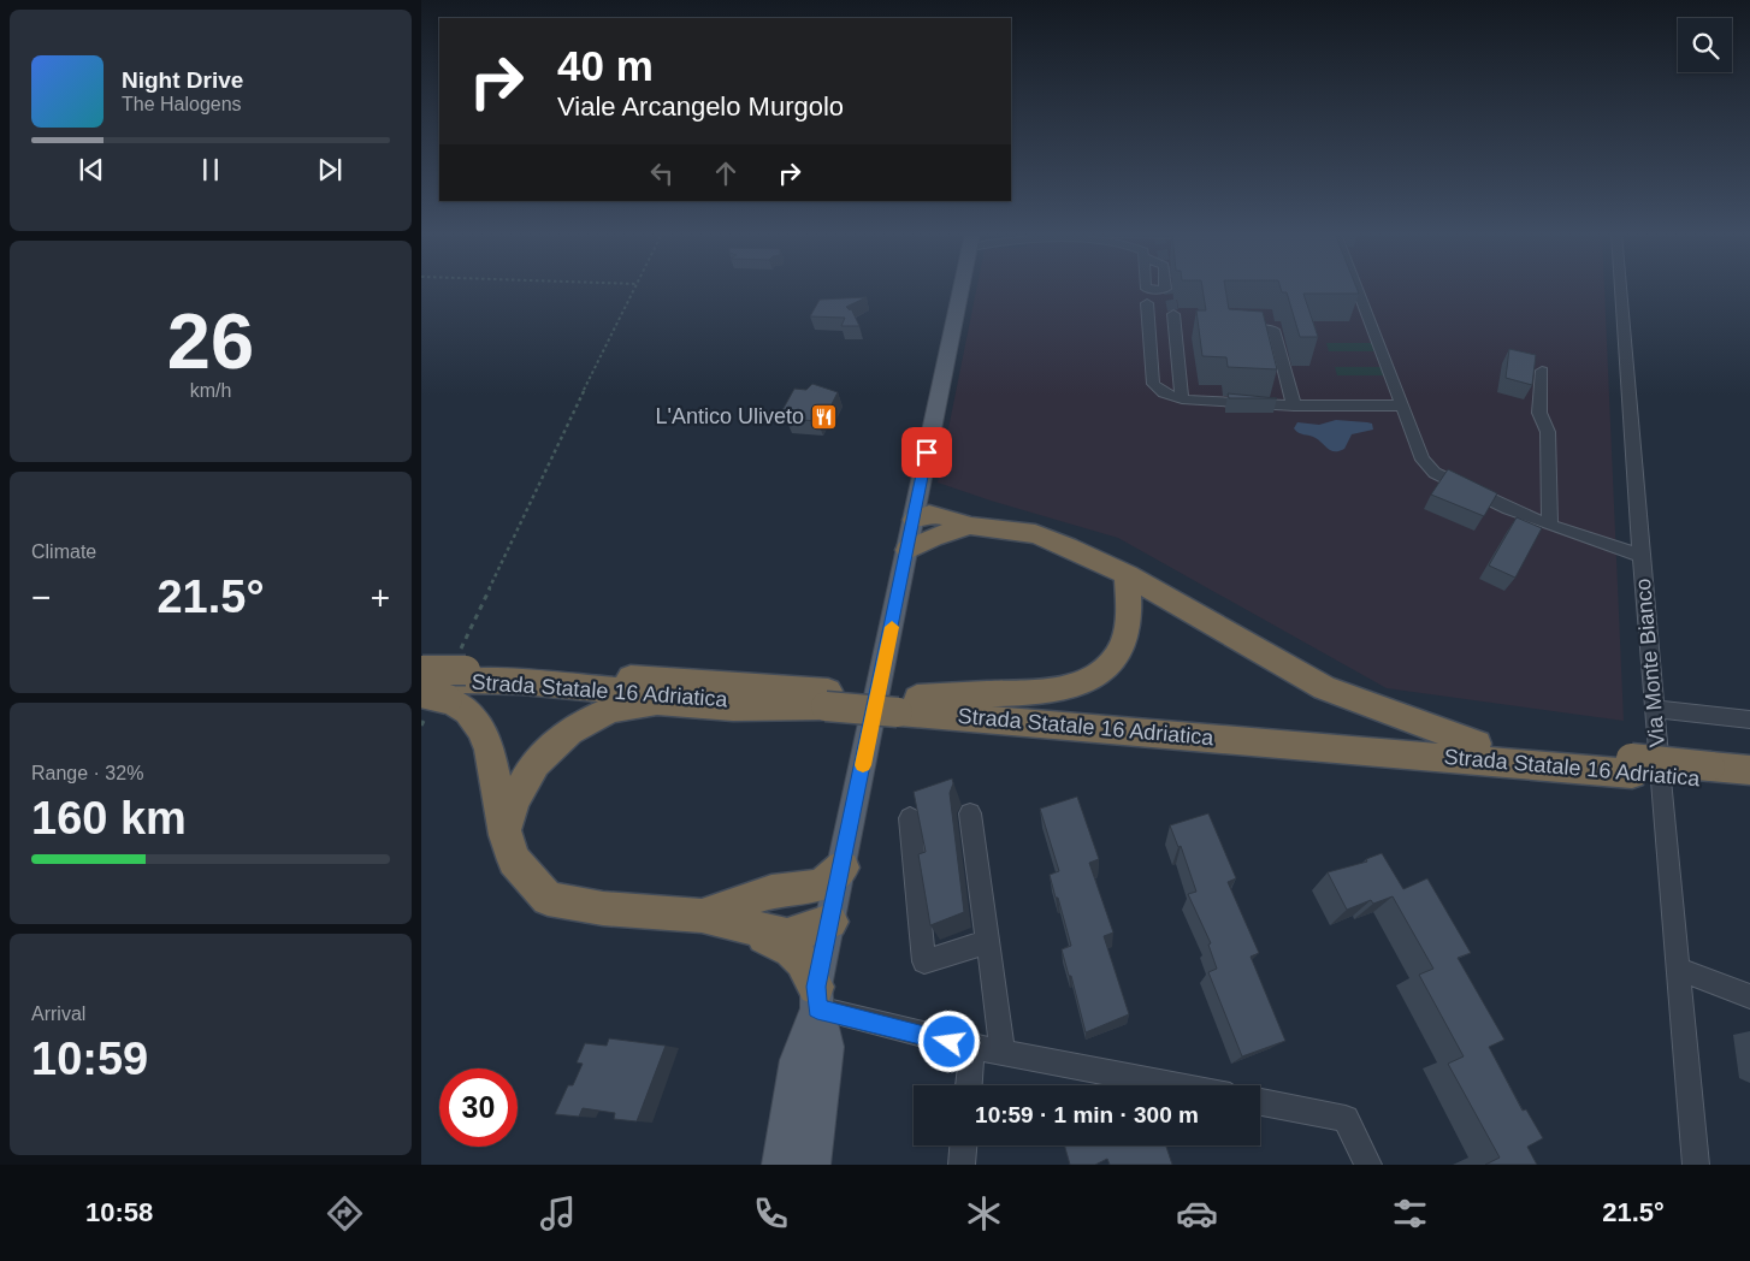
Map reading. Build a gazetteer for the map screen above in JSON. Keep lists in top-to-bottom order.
{
  "streets": {
    "highway": ["Strada Statale 16 Adriatica"],
    "street": ["Via Monte Bianco"]
  },
  "places": {
    "restaurant": ["L'Antico Uliveto"]
  },
  "page": {
    "turn": ["40 m", "Viale Arcangelo Murgolo"],
    "song": ["Night Drive", "The Halogens"],
    "tile": [
      ["26", "km/h"],
      "Climate",
      ["Range · 32%", "160 km"],
      ["Arrival", "10:59"]
    ],
    "heat": ["−", "21.5°", "+"],
    "limit": "30",
    "trip": "10:59 · 1 min · 300 m",
    "tabs": ["10:58", "21.5°"]
  }
}
